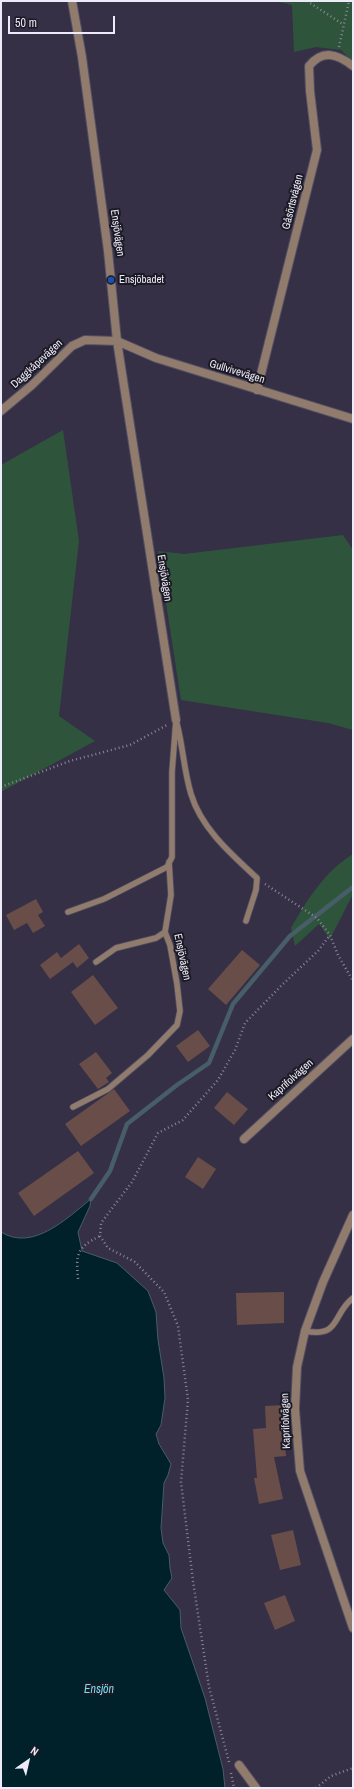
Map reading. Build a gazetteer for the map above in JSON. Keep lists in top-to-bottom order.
{
  "streets": {
    "street": [
      "Gåsörtsvägen",
      "Ensjövägen",
      "Daggkåpevägen",
      "Gullvivevägen",
      "Kaprifolvägen"
    ]
  },
  "crossings": [
    ["Gåsörtsvägen", "Gullvivevägen"],
    ["Ensjövägen", "Daggkåpevägen"],
    ["Ensjövägen", "Gullvivevägen"],
    ["Daggkåpevägen", "Gullvivevägen"]
  ],
  "water": ["Ensjön"],
  "places": ["Ensjöbadet"],
  "scale_bar": "50 m",
  "north": "top right"
}
